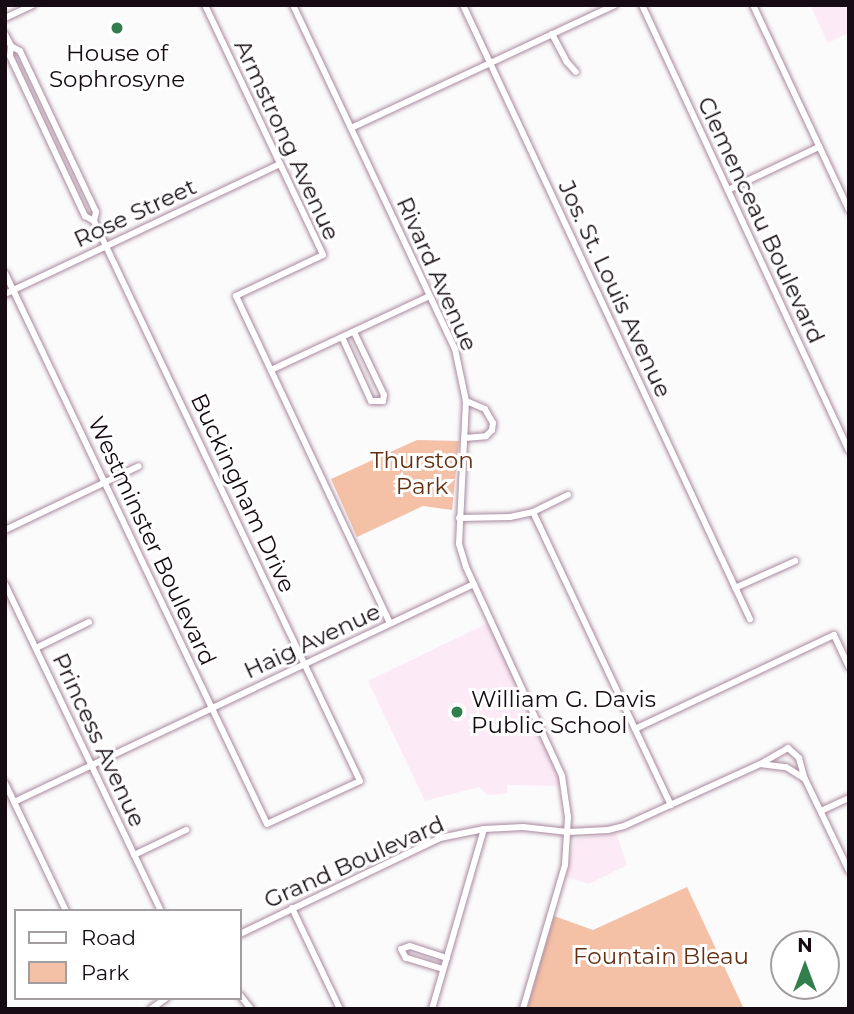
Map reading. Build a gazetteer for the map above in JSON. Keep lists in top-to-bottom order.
{
  "streets": {
    "street": [
      "Armstrong Avenue",
      "Rose Street",
      "Clemenceau Boulevard",
      "Rivard Avenue",
      "Jos. St. Louis Avenue",
      "Buckingham Drive",
      "Westminster Boulevard",
      "Haig Avenue",
      "Princess Avenue",
      "Grand Boulevard"
    ]
  },
  "crossings": [
    ["Armstrong Avenue", "Rose Street"],
    ["Armstrong Avenue", "Haig Avenue"],
    ["Rose Street", "Buckingham Drive"],
    ["Rose Street", "Westminster Boulevard"],
    ["Rivard Avenue", "Haig Avenue"],
    ["Rivard Avenue", "Grand Boulevard"],
    ["Buckingham Drive", "Westminster Boulevard"],
    ["Buckingham Drive", "Haig Avenue"],
    ["Westminster Boulevard", "Haig Avenue"],
    ["Haig Avenue", "Princess Avenue"]
  ],
  "parks": ["Thurston Park", "Fountain Bleau"],
  "places": ["House of Sophrosyne", "William G. Davis Public School"],
  "legend": ["Road", "Park"],
  "north": "top"
}
